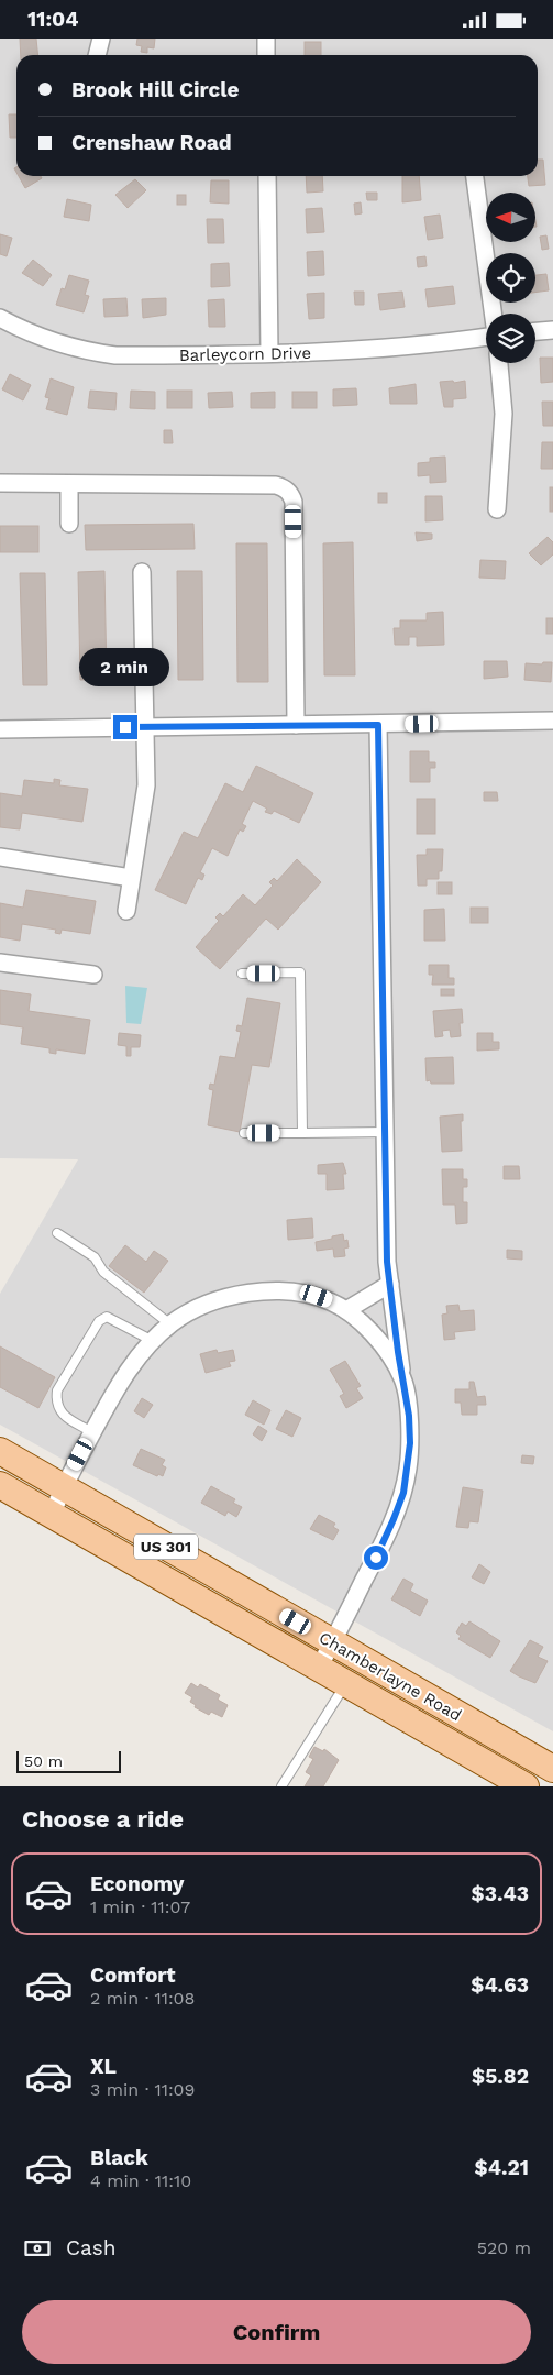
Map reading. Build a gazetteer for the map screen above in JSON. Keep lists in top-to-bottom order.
{
  "streets": {
    "main road": ["US 301", "Chamberlayne Road"],
    "street": ["Barleycorn Drive"]
  },
  "scale_bar": "50 m",
  "north": "left",
  "page": {
    "status": "11:04",
    "banner": ["Brook Hill Circle", "Crenshaw Road"],
    "bubble": "2 min",
    "scale": "50 m",
    "heading": "Choose a ride",
    "list": [
      {
        "name": "Economy",
        "note": "1 min · 11:07",
        "value": "$3.43"
      },
      {
        "name": "Comfort",
        "note": "2 min · 11:08",
        "value": "$4.63"
      },
      {
        "name": "XL",
        "note": "3 min · 11:09",
        "value": "$5.82"
      },
      {
        "name": "Black",
        "note": "4 min · 11:10",
        "value": "$4.21"
      }
    ],
    "pay": ["Cash", "520 m"],
    "buttons": "Confirm"
  }
}
